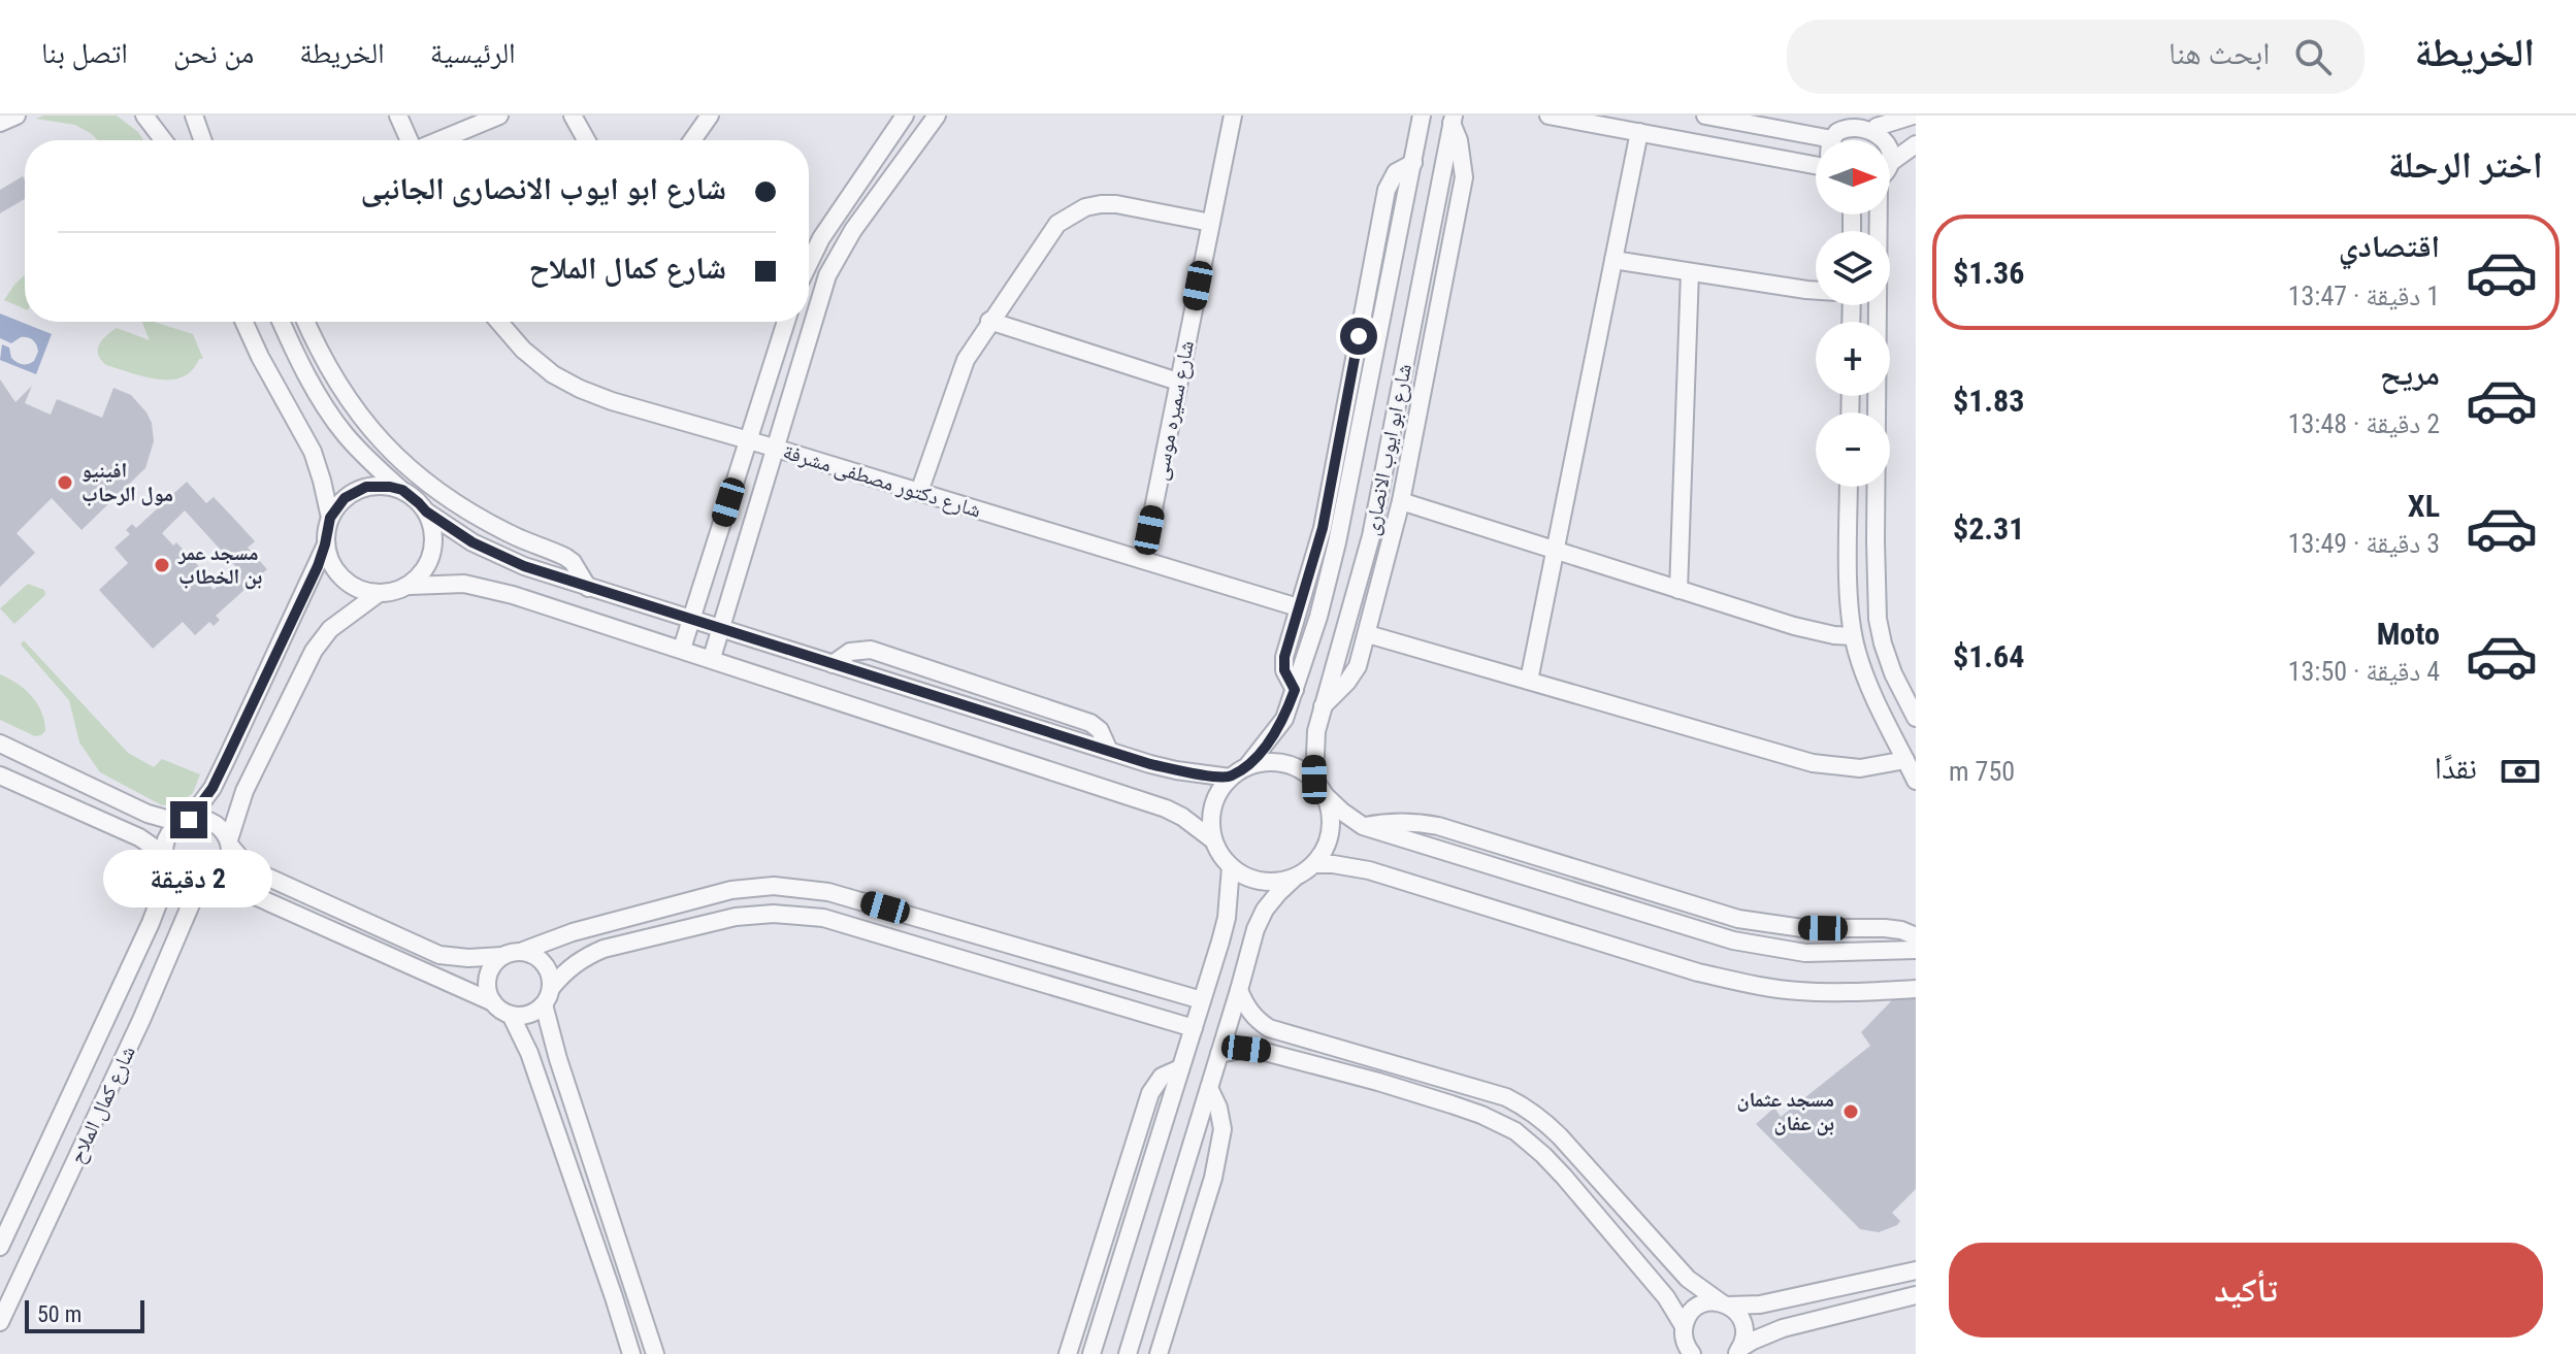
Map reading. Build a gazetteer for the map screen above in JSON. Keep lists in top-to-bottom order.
{
  "streets": {
    "street": [
      "شارع سميره موسى",
      "شارع ابو ايوب الانصارى",
      "شارع دكتور مصطفى مشرفة",
      "شارع كمال الملاح"
    ]
  },
  "crossings": [
    ["شارع سميره موسى", "شارع دكتور مصطفى مشرفة"]
  ],
  "places": ["افينيو مول الرحاب", "مسجد عمر بن الخطاب", "مسجد عثمان بن عفان"],
  "scale_bar": "50 m",
  "north": "right",
  "page": {
    "header": "الخريطة",
    "search": "ابحث هنا",
    "nav": [
      "الرئيسية",
      "الخريطة",
      "من نحن",
      "اتصل بنا"
    ],
    "heading": "اختر الرحلة",
    "map_buttons": ["+", "−"],
    "banner": ["شارع ابو ايوب الانصارى الجانبى", "شارع كمال الملاح"],
    "list": [
      {
        "name": "اقتصادي",
        "note": "1 دقيقة · 13:47",
        "value": "$1.36"
      },
      {
        "name": "مريح",
        "note": "2 دقيقة · 13:48",
        "value": "$1.83"
      },
      {
        "name": "XL",
        "note": "3 دقيقة · 13:49",
        "value": "$2.31"
      },
      {
        "name": "Moto",
        "note": "4 دقيقة · 13:50",
        "value": "$1.64"
      }
    ],
    "pay": ["نقدًا", "750 m"],
    "bubble": "2 دقيقة",
    "buttons": "تأكيد",
    "scale": "50 m"
  }
}
